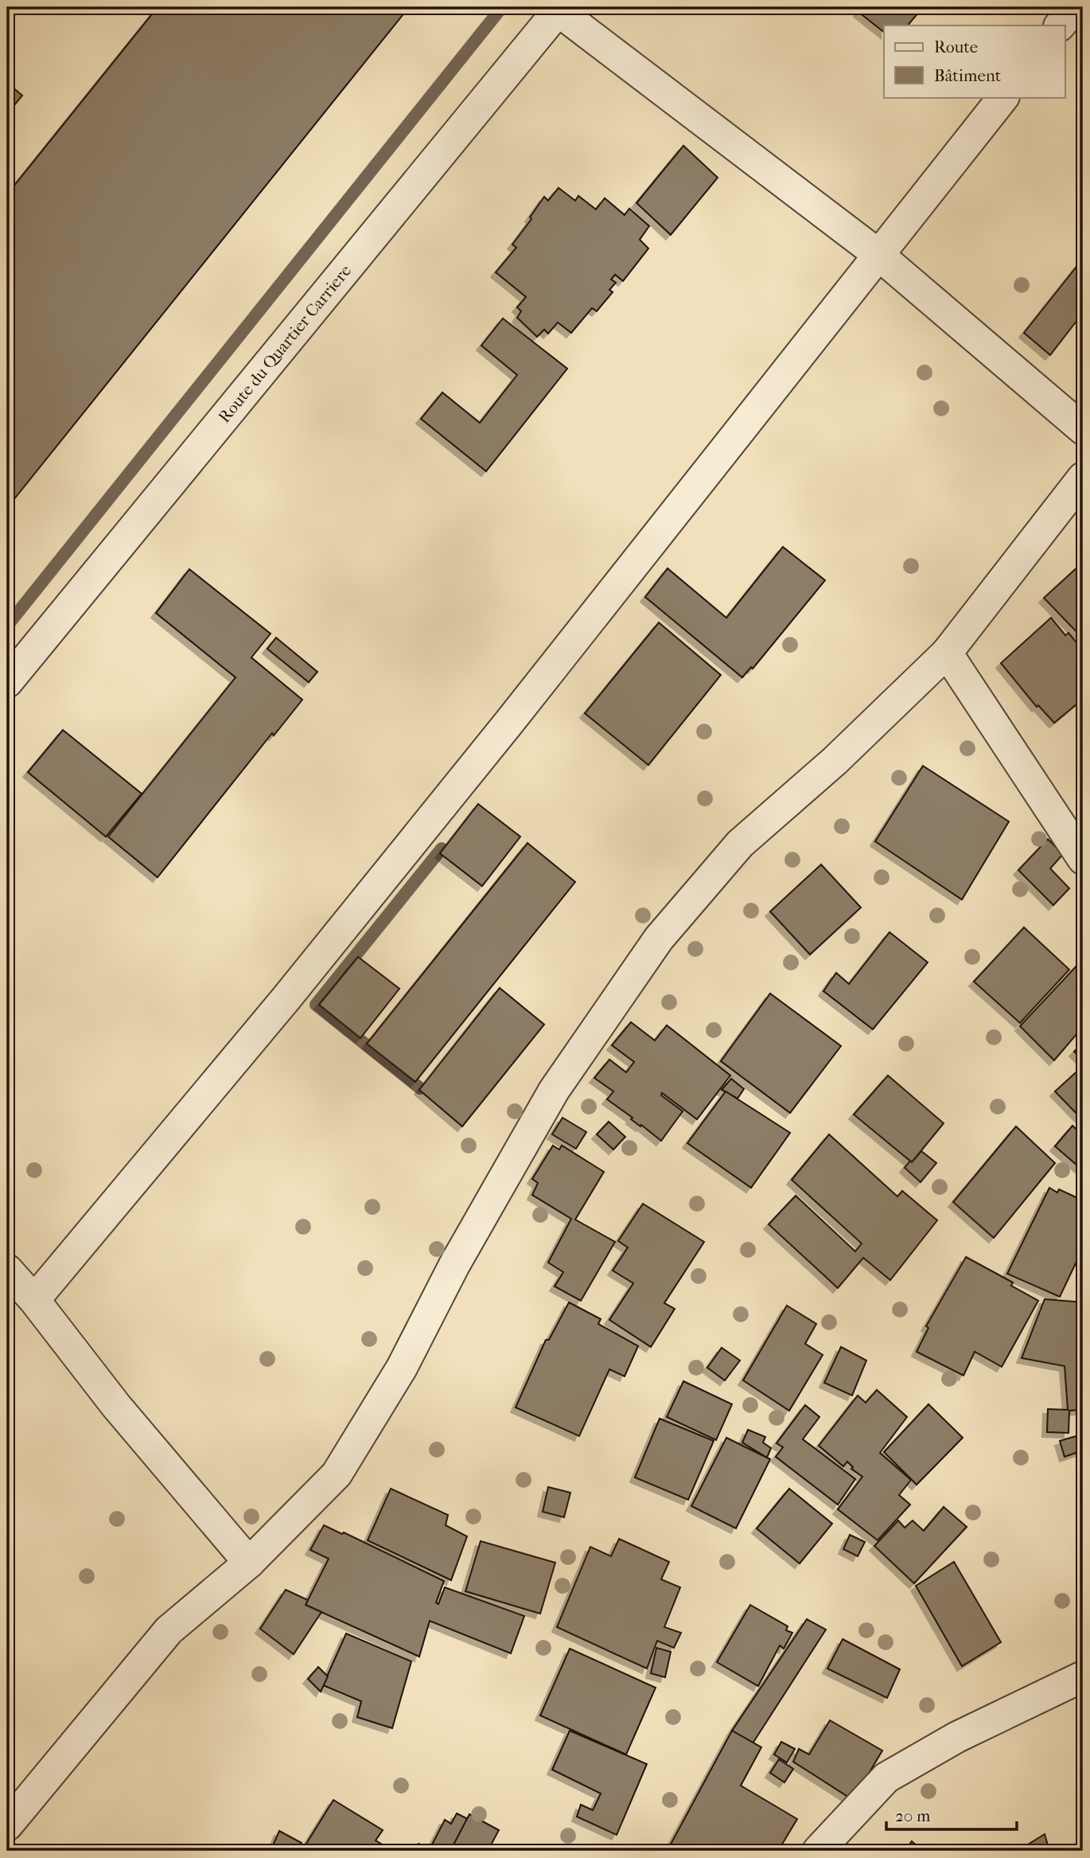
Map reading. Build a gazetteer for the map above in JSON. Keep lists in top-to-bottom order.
{
  "streets": {
    "street": ["Route du Quartier Carriere"]
  },
  "legend": ["Route", "Bâtiment"],
  "scale_bar": "20 m"
}
